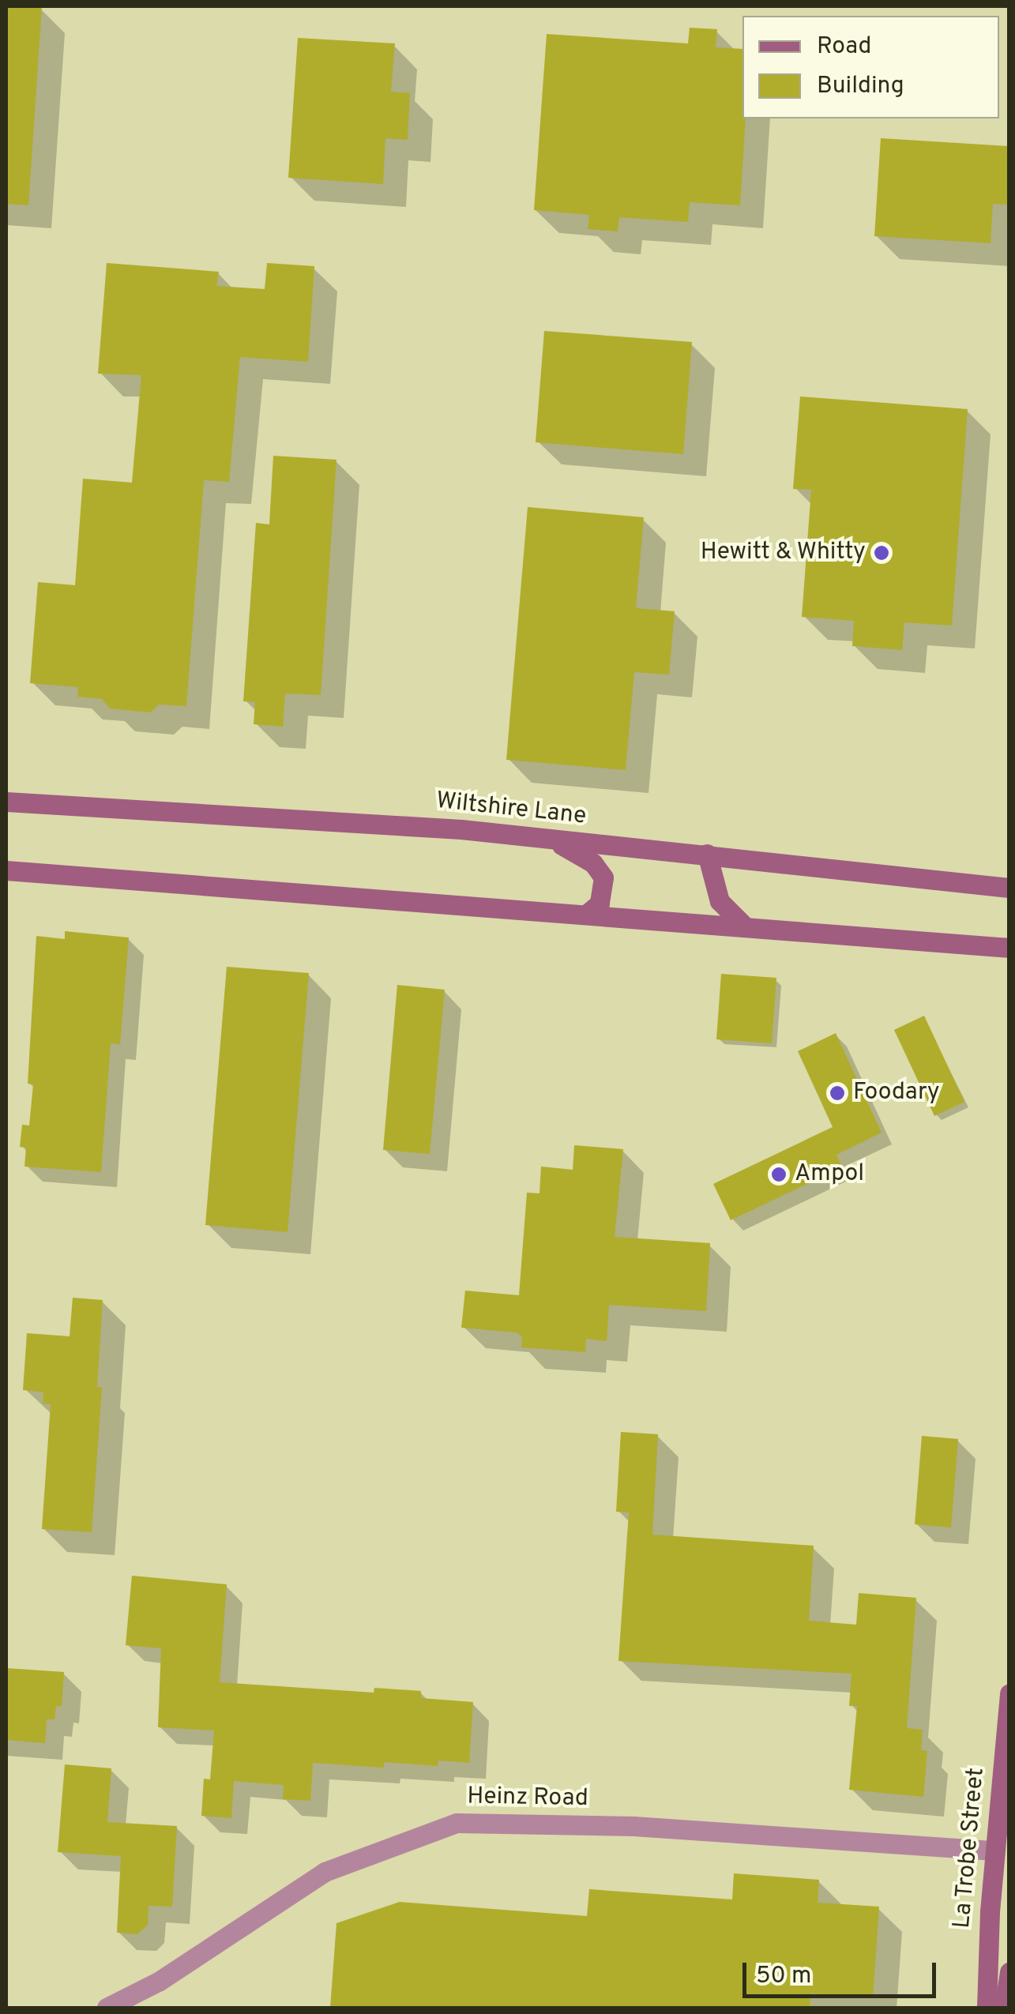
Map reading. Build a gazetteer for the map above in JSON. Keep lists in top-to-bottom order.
{
  "streets": {
    "main road": ["Wiltshire Lane", "La Trobe Street"],
    "street": ["Heinz Road"]
  },
  "crossings": [
    ["Heinz Road", "La Trobe Street"]
  ],
  "places": ["Hewitt & Whitty", "Foodary", "Ampol"],
  "legend": ["Road", "Building"],
  "scale_bar": "50 m"
}
